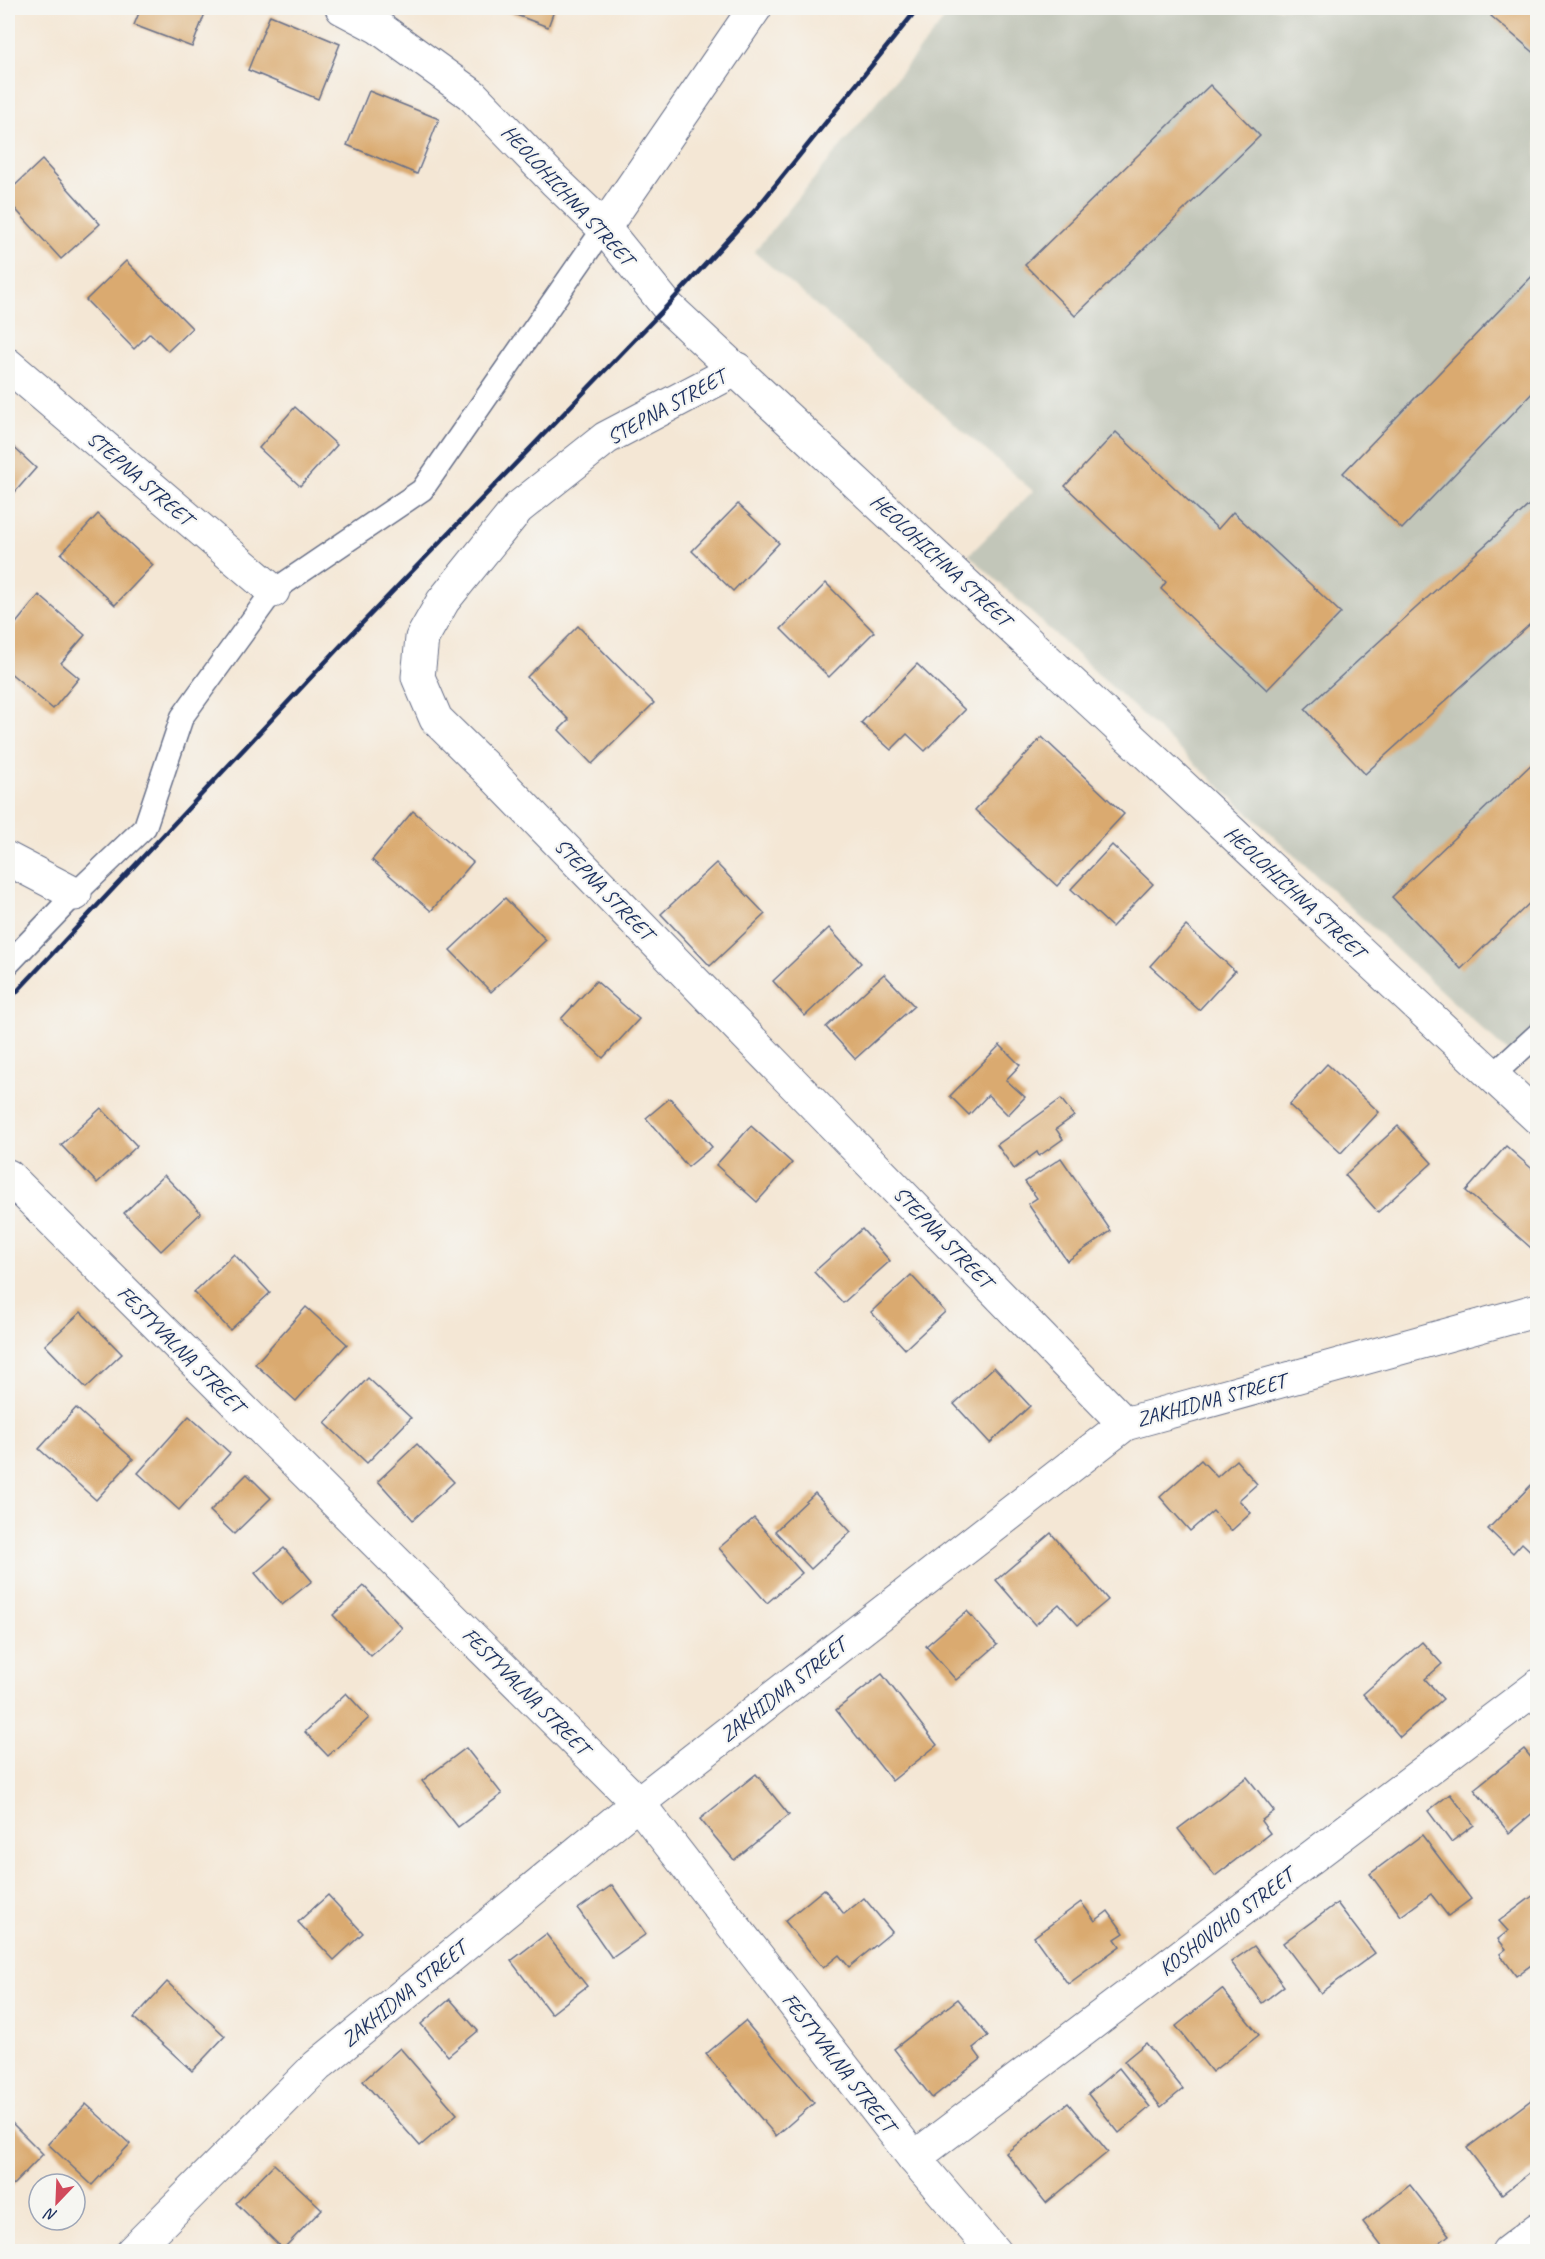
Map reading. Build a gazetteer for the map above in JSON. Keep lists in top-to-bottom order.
{
  "streets": {
    "street": [
      "HEOLOHICHNA STREET",
      "STEPNA STREET",
      "FESTYVALNA STREET",
      "ZAKHIDNA STREET",
      "KOSHOVOHO STREET"
    ]
  },
  "crossings": [
    ["HEOLOHICHNA STREET", "STEPNA STREET"],
    ["STEPNA STREET", "ZAKHIDNA STREET"],
    ["FESTYVALNA STREET", "ZAKHIDNA STREET"],
    ["FESTYVALNA STREET", "KOSHOVOHO STREET"]
  ],
  "north": "bottom left"
}
